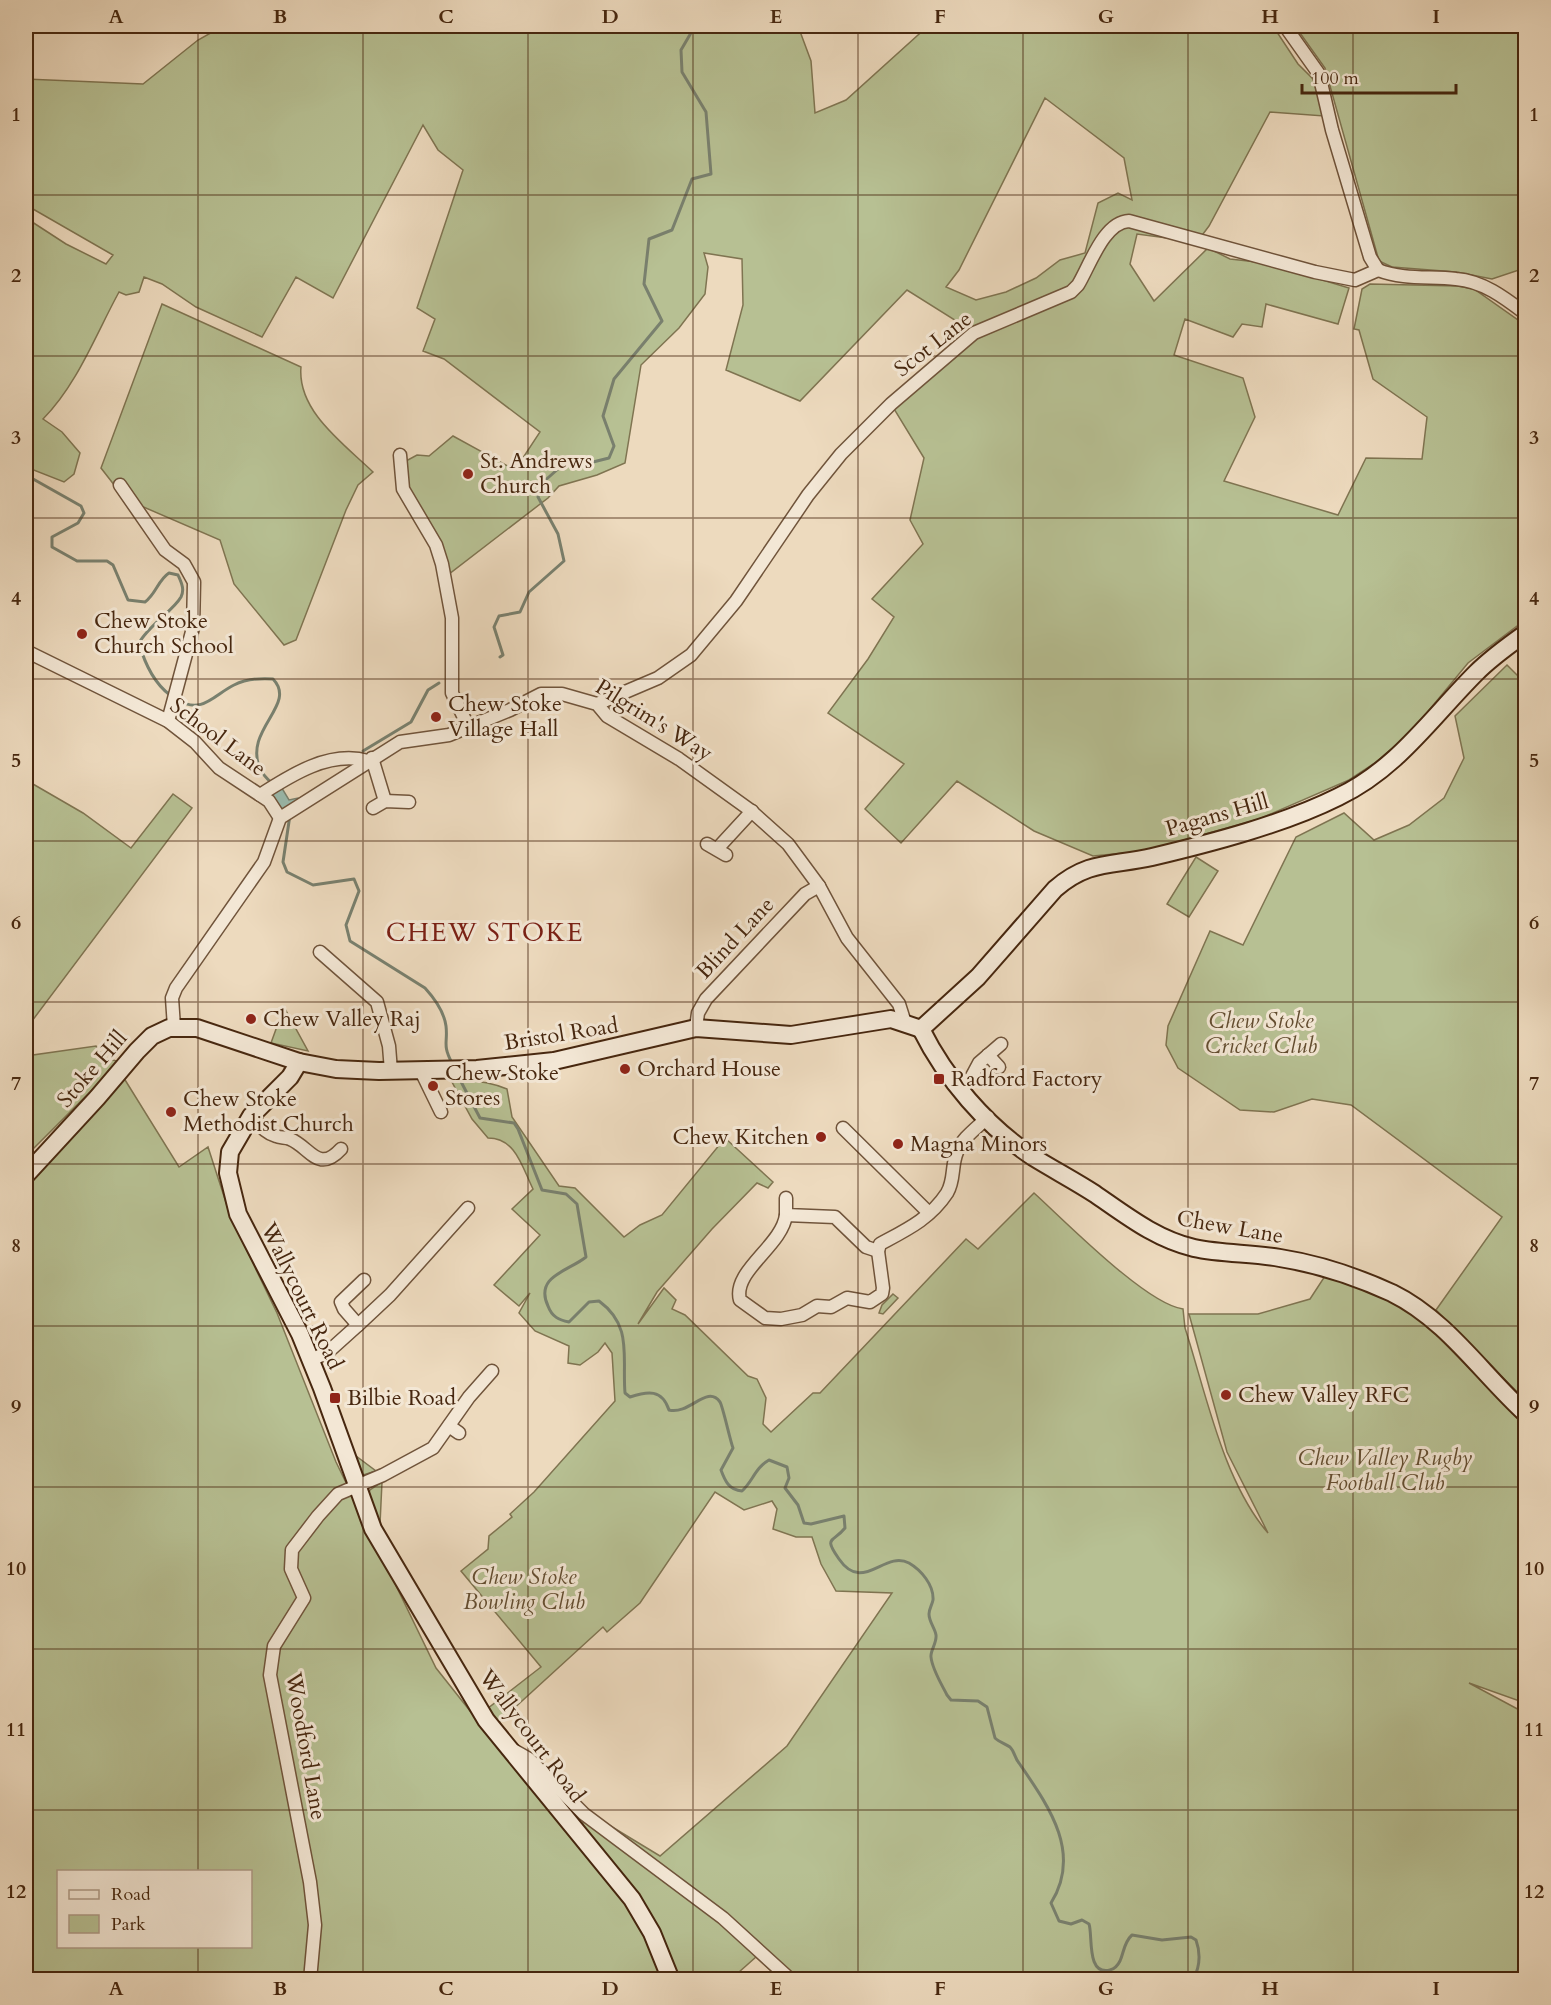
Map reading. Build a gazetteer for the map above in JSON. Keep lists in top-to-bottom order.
{
  "streets": {
    "street": [
      "Scot Lane",
      "Pilgrim's Way",
      "School Lane",
      "Pagans Hill",
      "Blind Lane",
      "Bristol Road",
      "Stoke Hill",
      "Chew Lane",
      "Wallycourt Road",
      "Woodford Lane"
    ]
  },
  "crossings": [
    ["Scot Lane", "Pilgrim's Way"],
    ["Pilgrim's Way", "School Lane"],
    ["Pilgrim's Way", "Pagans Hill"],
    ["Pilgrim's Way", "Blind Lane"],
    ["Pilgrim's Way", "Bristol Road"],
    ["Pilgrim's Way", "Chew Lane"],
    ["Pagans Hill", "Bristol Road"],
    ["Pagans Hill", "Chew Lane"],
    ["Blind Lane", "Bristol Road"],
    ["Bristol Road", "Stoke Hill"],
    ["Bristol Road", "Chew Lane"],
    ["Bristol Road", "Wallycourt Road"],
    ["Wallycourt Road", "Woodford Lane"]
  ],
  "districts": ["CHEW STOKE"],
  "parks": ["Chew Stoke Cricket Club", "Chew Valley Rugby Football Club", "Chew Stoke Bowling Club"],
  "places": {
    "other": [
      "St. Andrews Church",
      "Chew Stoke Church School",
      "Chew Stoke Village Hall",
      "Chew Valley Raj",
      "Orchard House",
      "Chew Stoke Stores",
      "Chew Stoke Methodist Church",
      "Chew Kitchen",
      "Magna Minors",
      "Chew Valley RFC"
    ],
    "transit": ["Radford Factory", "Bilbie Road"]
  },
  "legend": ["Road", "Park"],
  "scale_bar": "100 m",
  "grid": {
    "columns": [
      "A",
      "B",
      "C",
      "D",
      "E",
      "F",
      "G",
      "H",
      "I"
    ],
    "rows": [
      "1",
      "2",
      "3",
      "4",
      "5",
      "6",
      "7",
      "8",
      "9",
      "10",
      "11",
      "12"
    ]
  }
}
